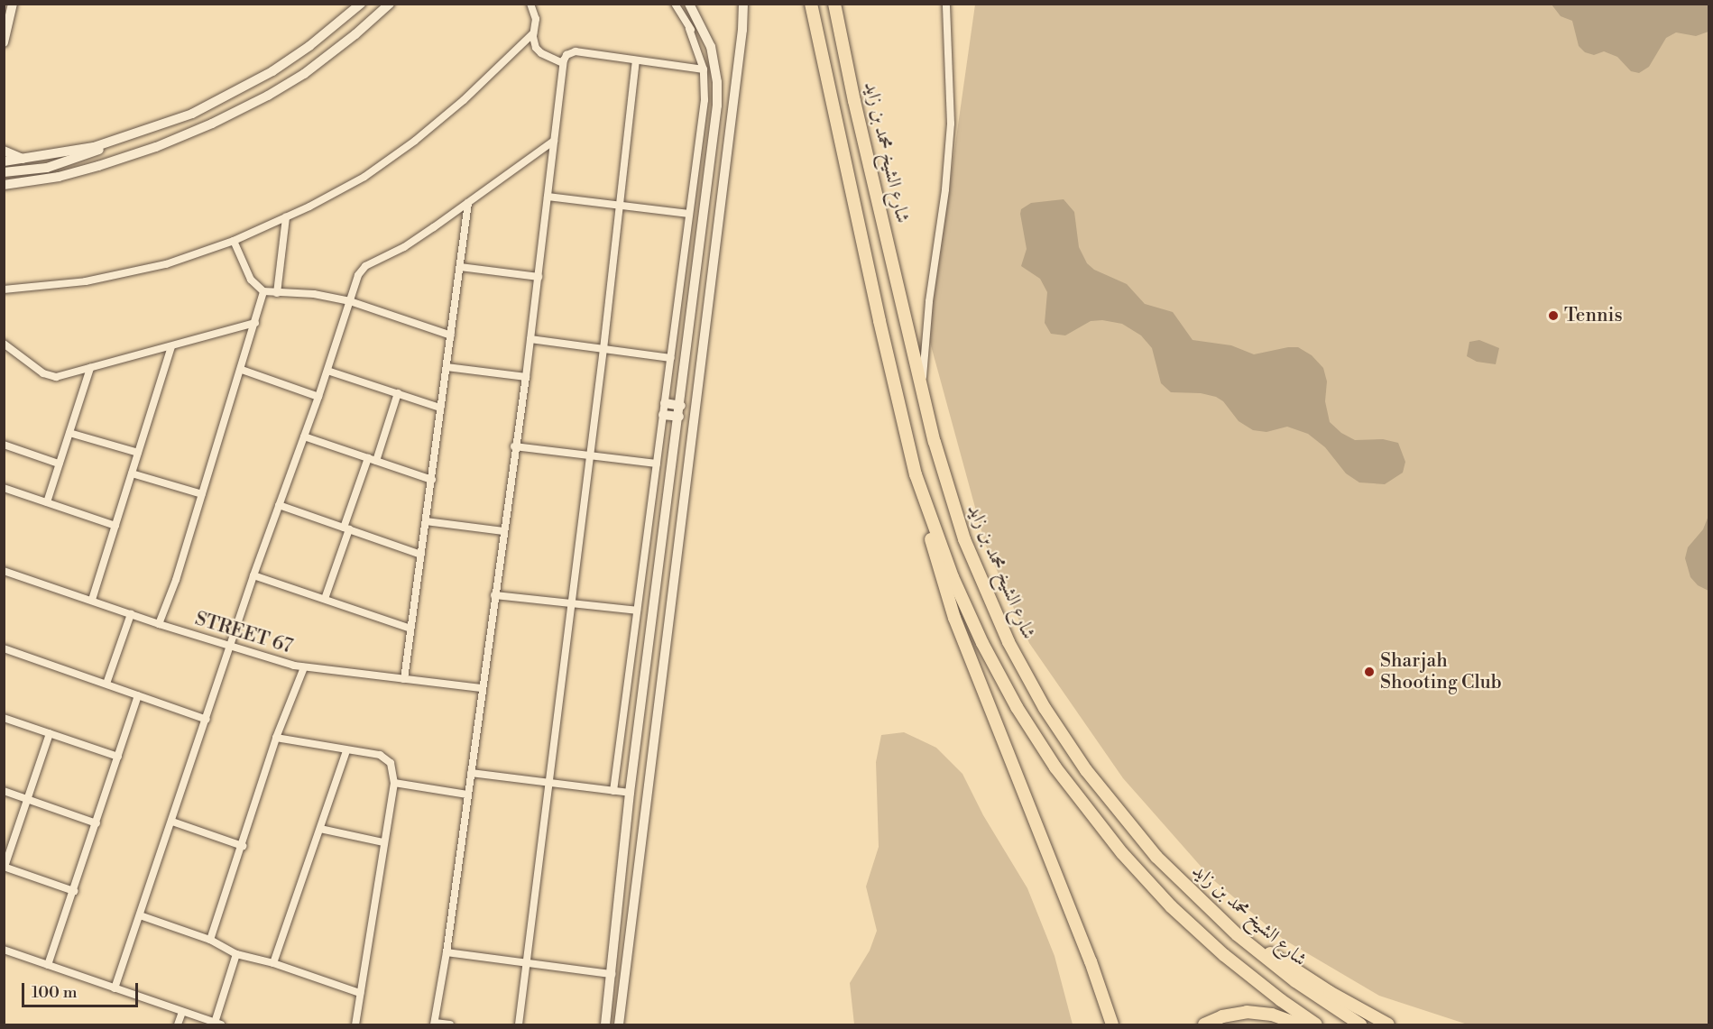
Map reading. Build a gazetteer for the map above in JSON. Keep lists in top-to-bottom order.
{
  "streets": {
    "highway": ["شارع الشيخ محمد بن زايد"],
    "street": ["STREET 67"]
  },
  "places": ["Tennis", "Sharjah Shooting Club"],
  "scale_bar": "100 m"
}
